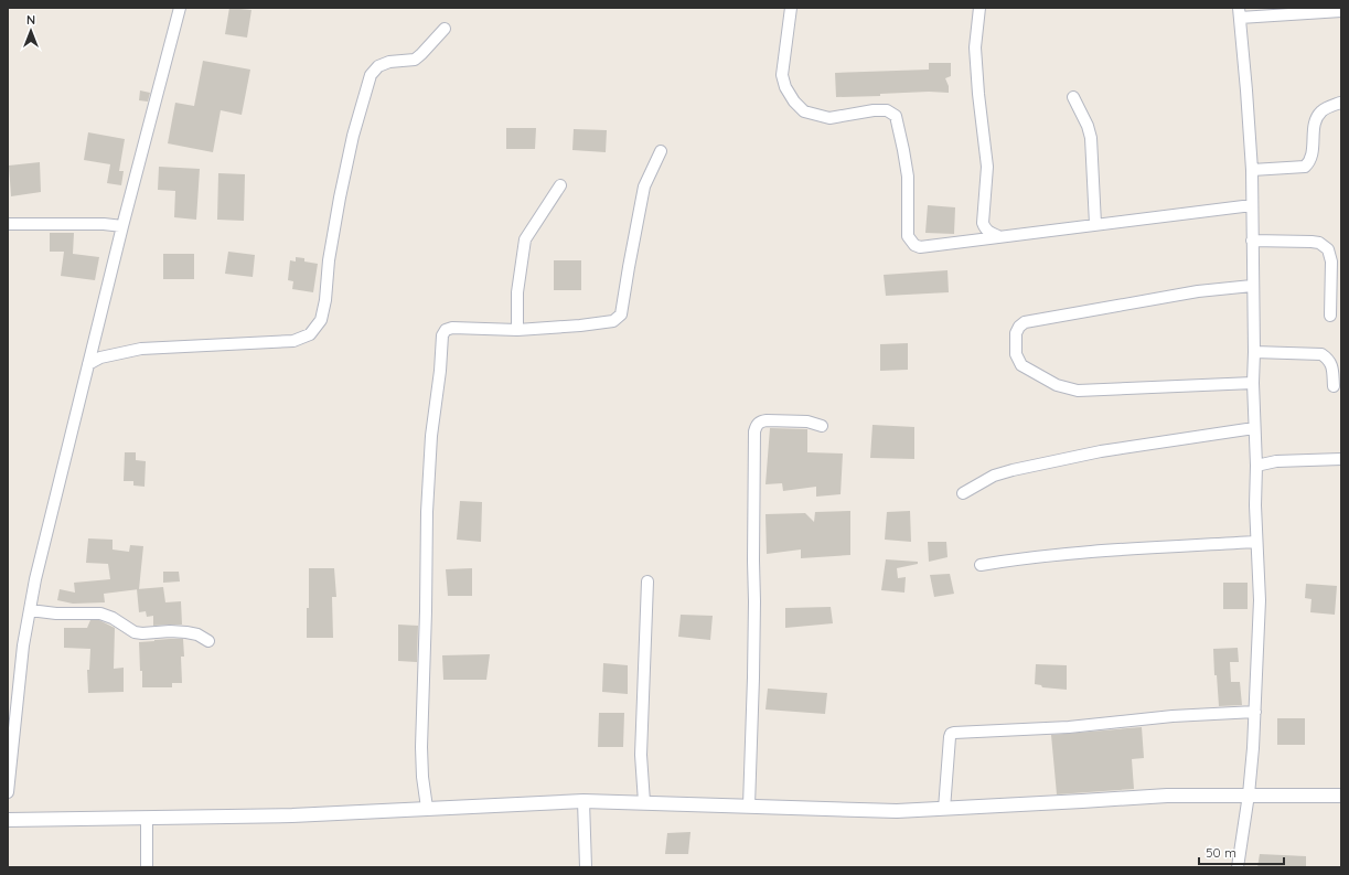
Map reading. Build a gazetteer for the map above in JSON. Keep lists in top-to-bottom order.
{
  "scale_bar": "50 m",
  "north": "top"
}
